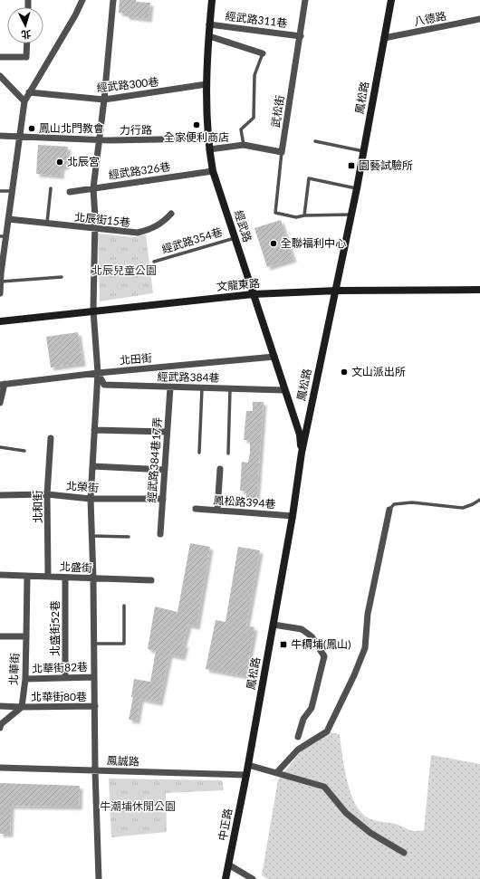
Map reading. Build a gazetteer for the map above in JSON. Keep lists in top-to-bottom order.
{
  "streets": {
    "street": [
      "八德路",
      "經武路311巷",
      "經武路300巷",
      "鳳松路",
      "武松街",
      "力行路",
      "經武路326巷",
      "北辰街15巷",
      "經武路",
      "文龍東路",
      "北田街",
      "經武路384巷",
      "經武路384巷17弄",
      "北榮街",
      "鳳松路394巷",
      "北和街",
      "北盛街",
      "北盛街52巷",
      "北華街82巷",
      "北華街",
      "北華街80巷",
      "鳳誠路",
      "中正路"
    ],
    "lane": ["經武路354巷"]
  },
  "crossings": [
    ["八德路", "鳳松路"],
    ["經武路311巷", "武松街"],
    ["經武路311巷", "經武路"],
    ["經武路300巷", "經武路"],
    ["鳳松路", "經武路"],
    ["鳳松路", "文龍東路"],
    ["鳳松路", "鳳松路394巷"],
    ["鳳松路", "鳳誠路"],
    ["鳳松路", "中正路"],
    ["力行路", "經武路"],
    ["經武路326巷", "經武路"],
    ["經武路", "經武路354巷"],
    ["經武路", "文龍東路"],
    ["經武路", "北田街"],
    ["經武路", "經武路384巷"],
    ["北田街", "經武路384巷"],
    ["經武路384巷", "經武路384巷17弄"],
    ["經武路384巷17弄", "北榮街"],
    ["北榮街", "北和街"],
    ["北和街", "北盛街"],
    ["北盛街", "北盛街52巷"],
    ["北盛街52巷", "北華街82巷"],
    ["北華街82巷", "北華街"],
    ["北華街", "北華街80巷"],
    ["鳳誠路", "中正路"]
  ],
  "parks": ["北辰兒童公園", "牛潮埔休閒公園"],
  "places": {
    "other": [
      "全家便利商店",
      "鳳山北門教會",
      "北辰宮",
      "全聯福利中心",
      "文山派出所"
    ],
    "transit": ["園藝試驗所", "牛稠埔(鳳山)"]
  },
  "north": "bottom"
}
